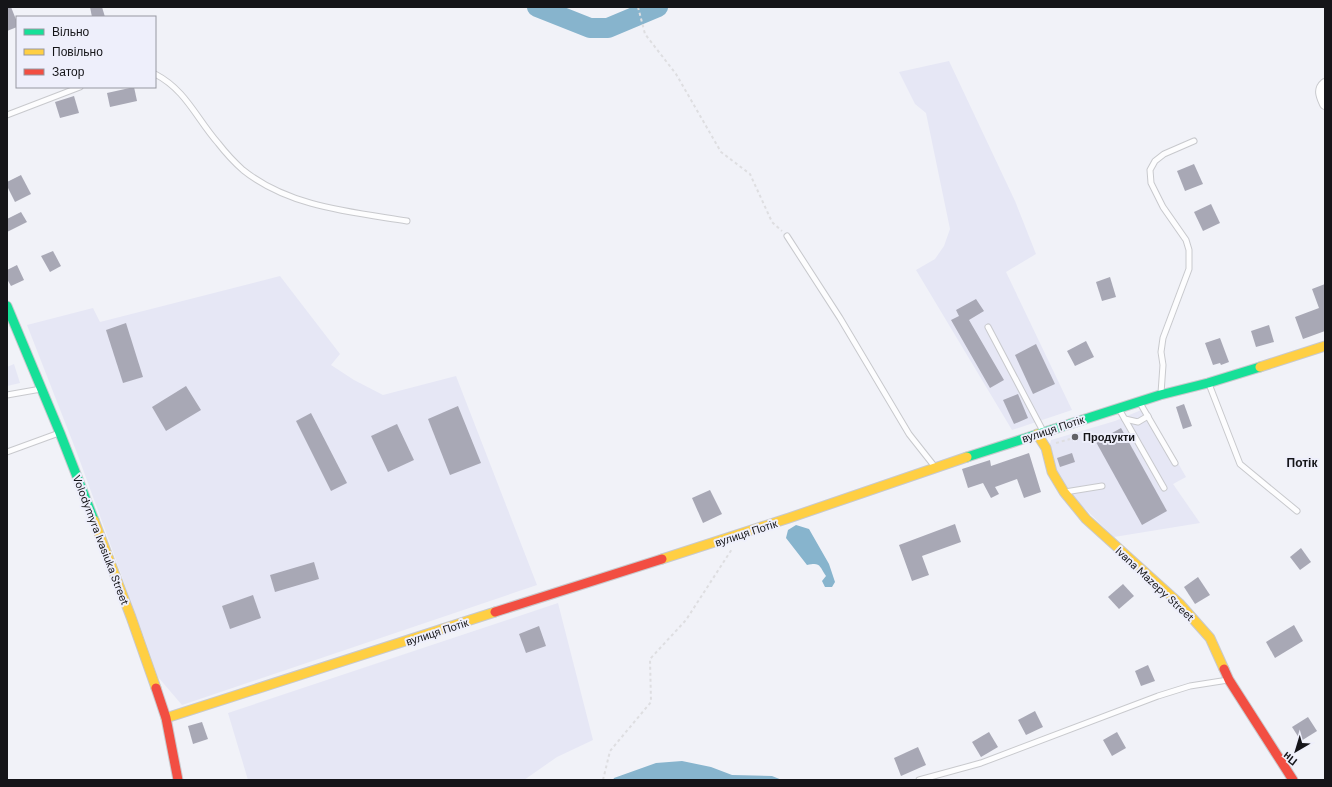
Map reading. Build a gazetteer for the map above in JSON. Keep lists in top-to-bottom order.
{
  "streets": {
    "street": ["вулиця Потік", "Volodymyra Ivasiuka Street", "Ivana Mazepy Street"]
  },
  "crossings": [
    ["вулиця Потік", "Volodymyra Ivasiuka Street"],
    ["вулиця Потік", "Ivana Mazepy Street"]
  ],
  "districts": ["Потік"],
  "places": ["Продукти"],
  "legend": ["Вільно", "Повільно", "Затор"],
  "north": "bottom left"
}
